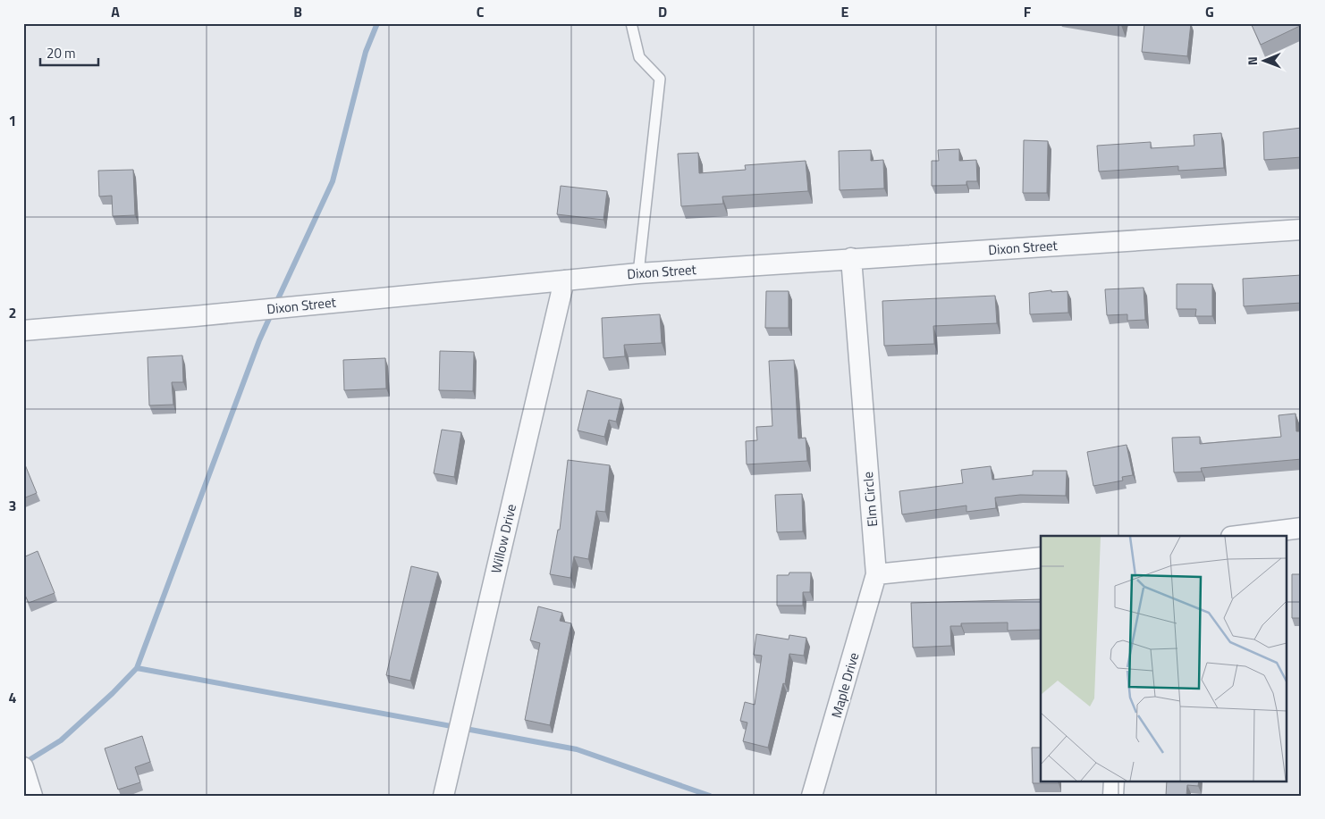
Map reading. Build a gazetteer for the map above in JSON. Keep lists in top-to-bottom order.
{
  "streets": {
    "street": [
      "Dixon Street",
      "Elm Circle",
      "Willow Drive",
      "Maple Drive"
    ]
  },
  "crossings": [
    ["Dixon Street", "Elm Circle"],
    ["Dixon Street", "Willow Drive"],
    ["Elm Circle", "Maple Drive"]
  ],
  "scale_bar": "20 m",
  "north": "left",
  "grid": {
    "columns": [
      "A",
      "B",
      "C",
      "D",
      "E",
      "F",
      "G"
    ],
    "rows": [
      "1",
      "2",
      "3",
      "4"
    ]
  }
}
